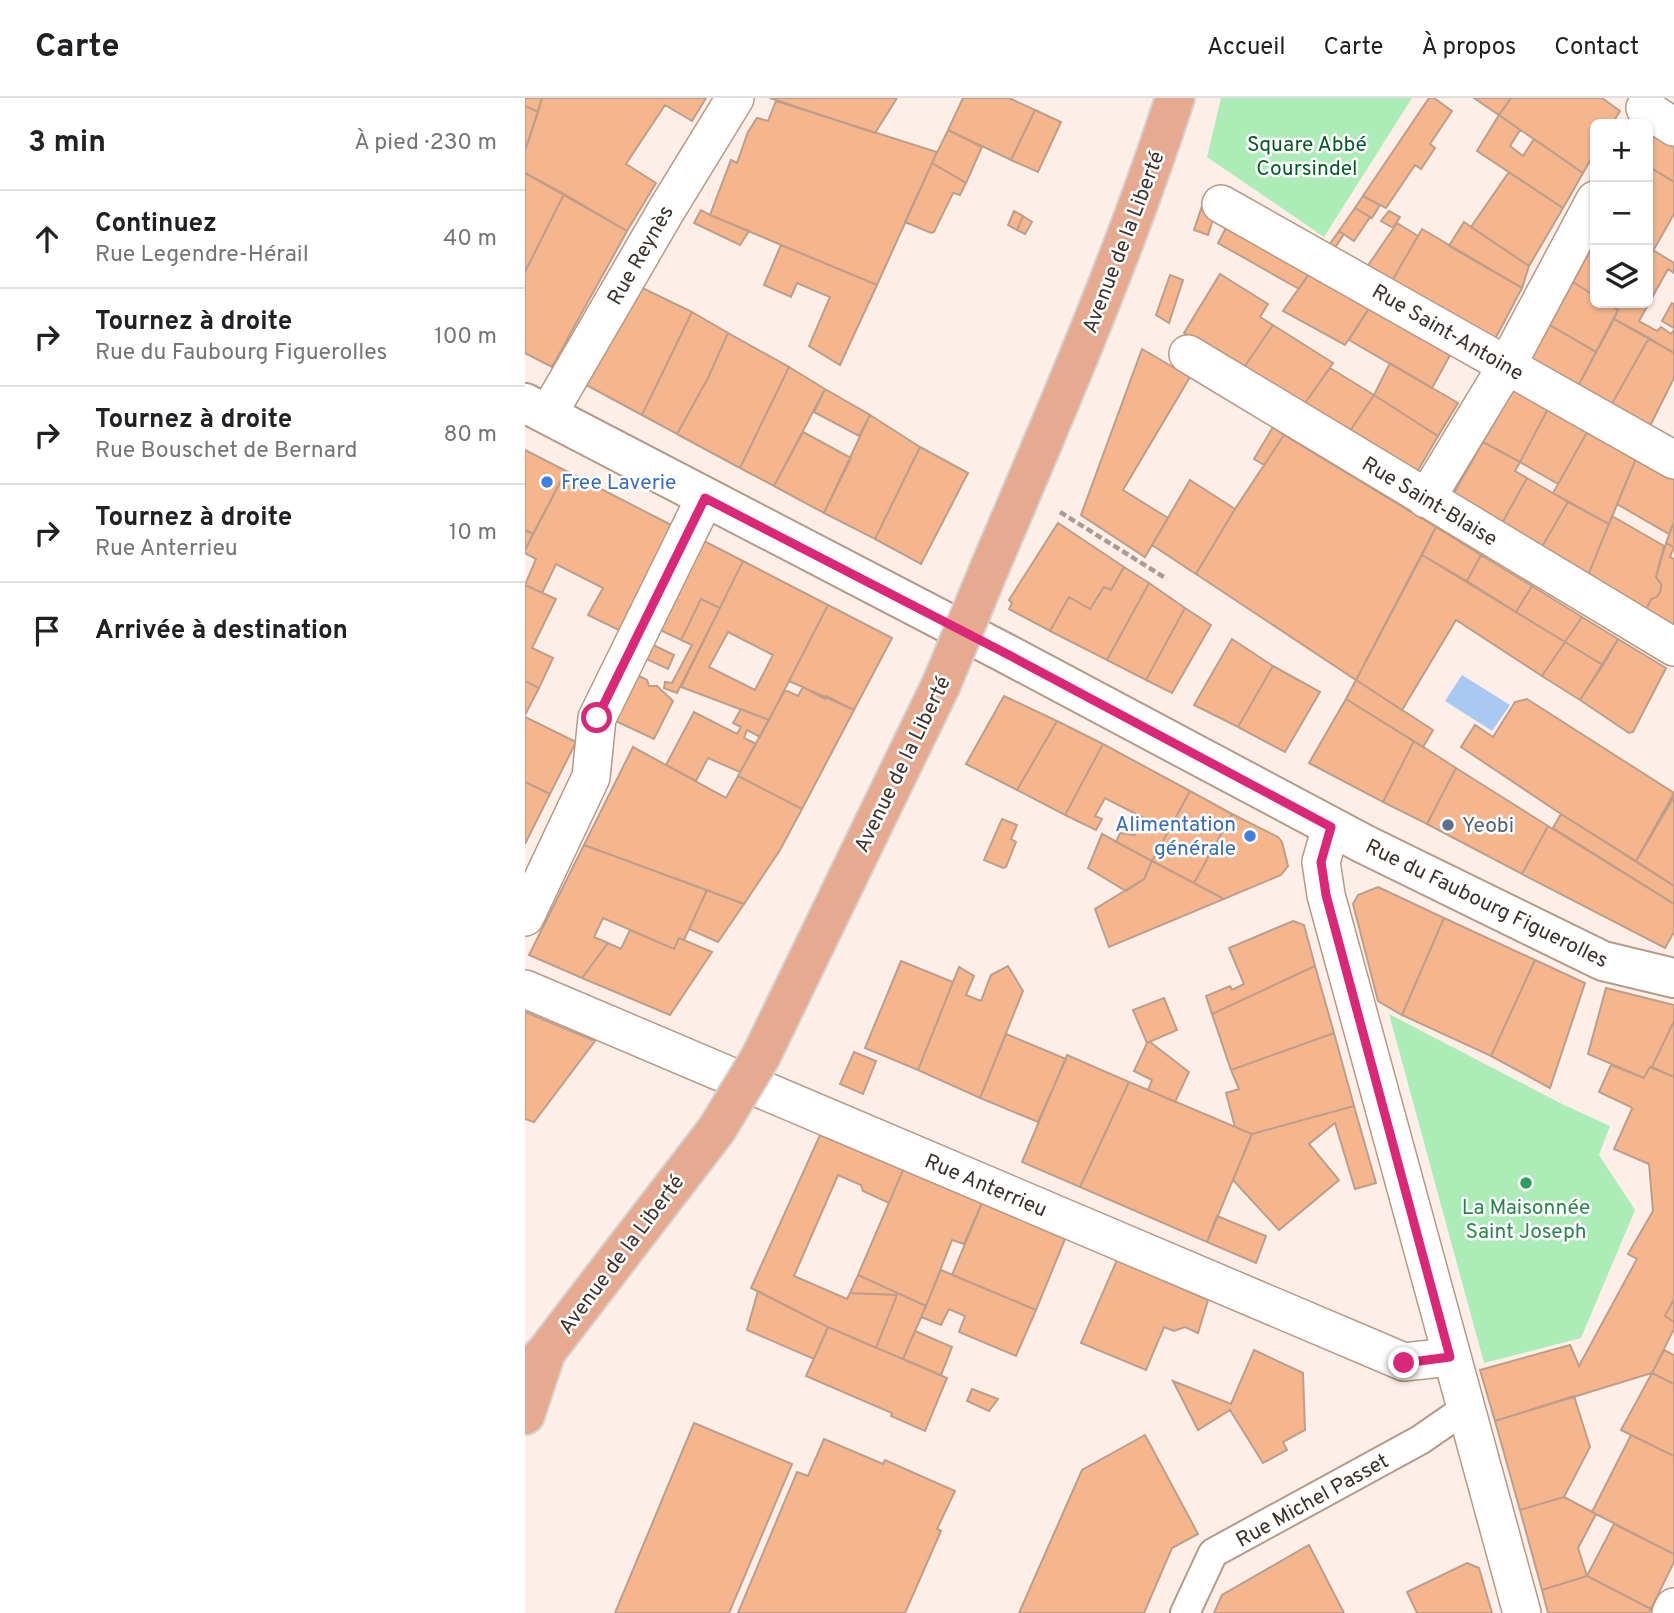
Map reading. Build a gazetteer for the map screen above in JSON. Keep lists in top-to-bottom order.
{
  "streets": {
    "main road": ["Avenue de la Liberté"],
    "street": [
      "Rue Reynès",
      "Rue Saint-Antoine",
      "Rue Saint-Blaise",
      "Rue du Faubourg Figuerolles",
      "Rue Anterrieu",
      "Rue Michel Passet"
    ]
  },
  "crossings": [
    ["Rue Reynès", "Rue du Faubourg Figuerolles"]
  ],
  "parks": ["Square Abbé Coursindel"],
  "places": [
    "Free Laverie",
    "Yeobi",
    "Alimentation générale",
    "La Maisonnée Saint Joseph"
  ],
  "page": {
    "header": "Carte",
    "nav": [
      "Accueil",
      "Carte",
      "À propos",
      "Contact"
    ],
    "heading": ["3 min", "À pied · 230 m"],
    "map_buttons": ["+", "−"],
    "list": [
      ["Continuez", "Rue Legendre-Hérail", "40 m"],
      ["Tournez à droite", "Rue du Faubourg Figuerolles", "100 m"],
      ["Tournez à droite", "Rue Bouschet de Bernard", "80 m"],
      ["Tournez à droite", "Rue Anterrieu", "10 m"],
      "Arrivée à destination"
    ]
  }
}
